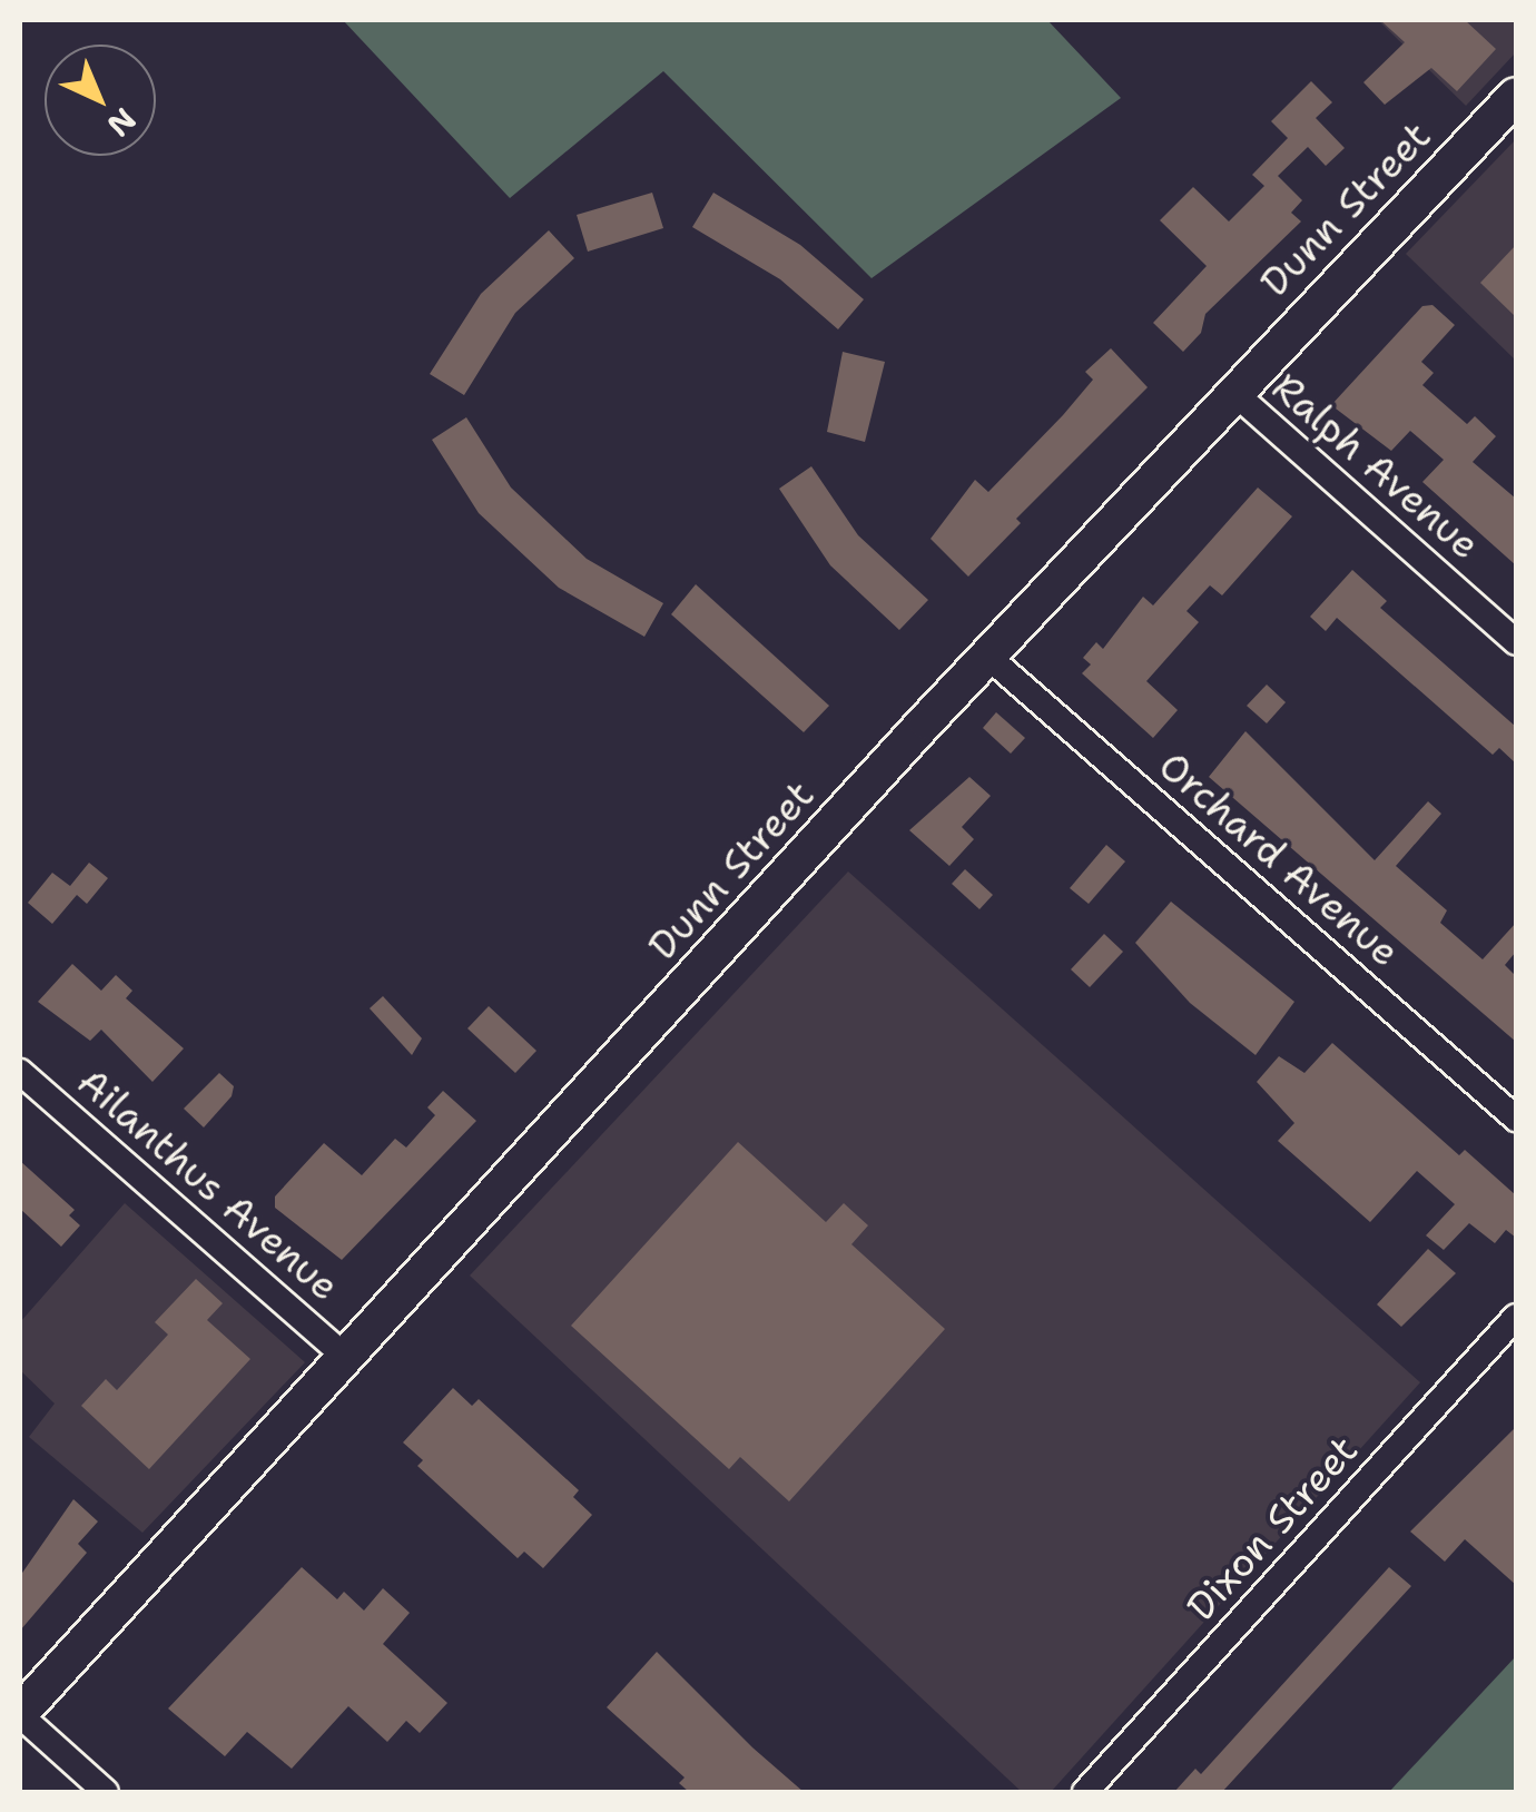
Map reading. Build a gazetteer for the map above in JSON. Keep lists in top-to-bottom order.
{
  "streets": {
    "street": [
      "Dunn Street",
      "Ralph Avenue",
      "Orchard Avenue",
      "Ailanthus Avenue",
      "Dixon Street"
    ]
  },
  "crossings": [
    ["Dunn Street", "Ralph Avenue"],
    ["Dunn Street", "Orchard Avenue"],
    ["Dunn Street", "Ailanthus Avenue"]
  ],
  "north": "bottom right"
}
